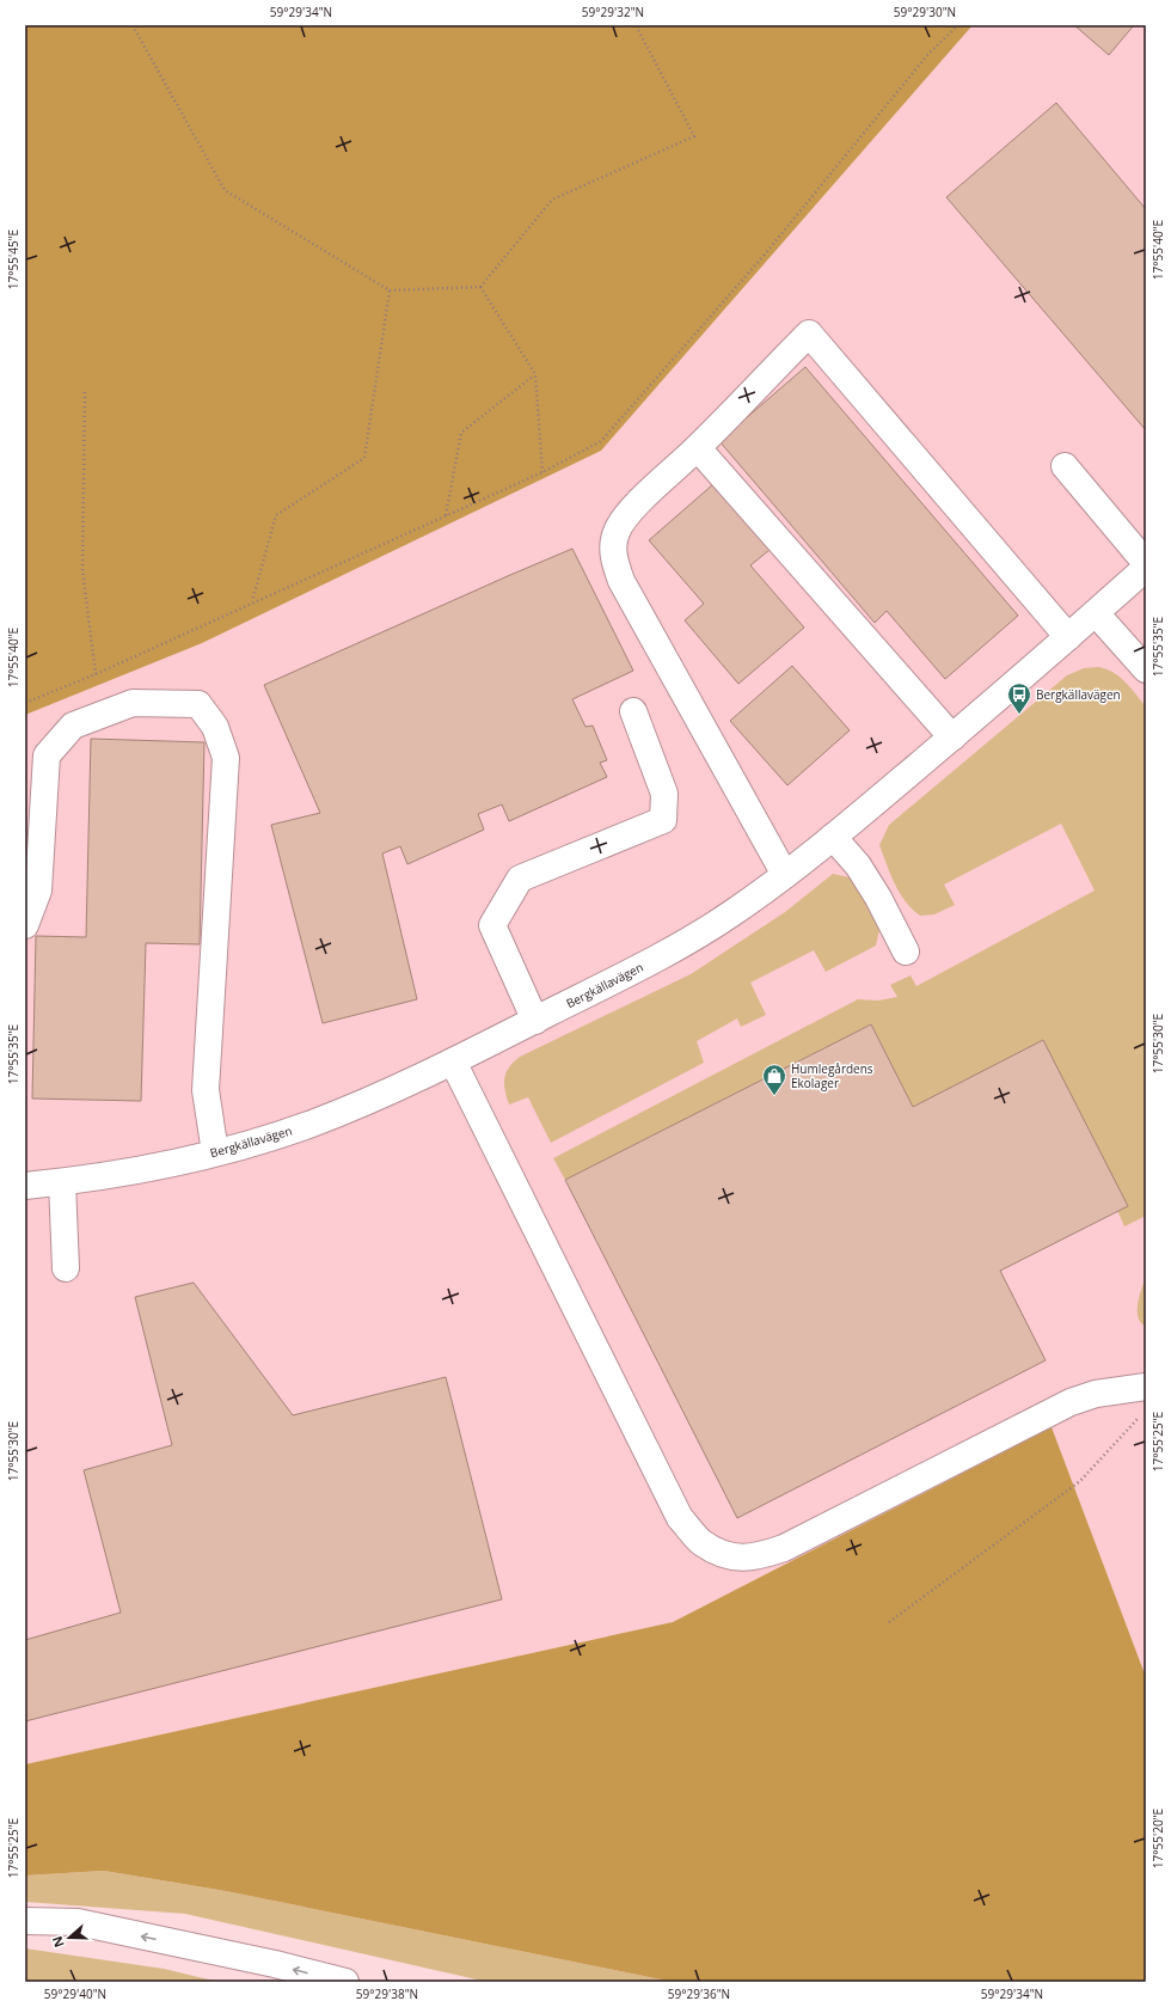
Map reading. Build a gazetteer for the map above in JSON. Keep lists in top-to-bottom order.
{
  "streets": {
    "main road": ["Bergkällavägen"]
  },
  "places": {
    "bus stop": ["Bergkällavägen"],
    "shop": ["Humlegårdens Ekolager"]
  },
  "north": "left",
  "coordinates": [
    "59°29'34\"N",
    "59°29'32\"N",
    "59°29'30\"N",
    "17°55'40\"E",
    "17°55'45\"E",
    "17°55'35\"E",
    "17°55'30\"E",
    "17°55'25\"E",
    "17°55'20\"E",
    "59°29'40\"N",
    "59°29'38\"N",
    "59°29'36\"N"
  ]
}
